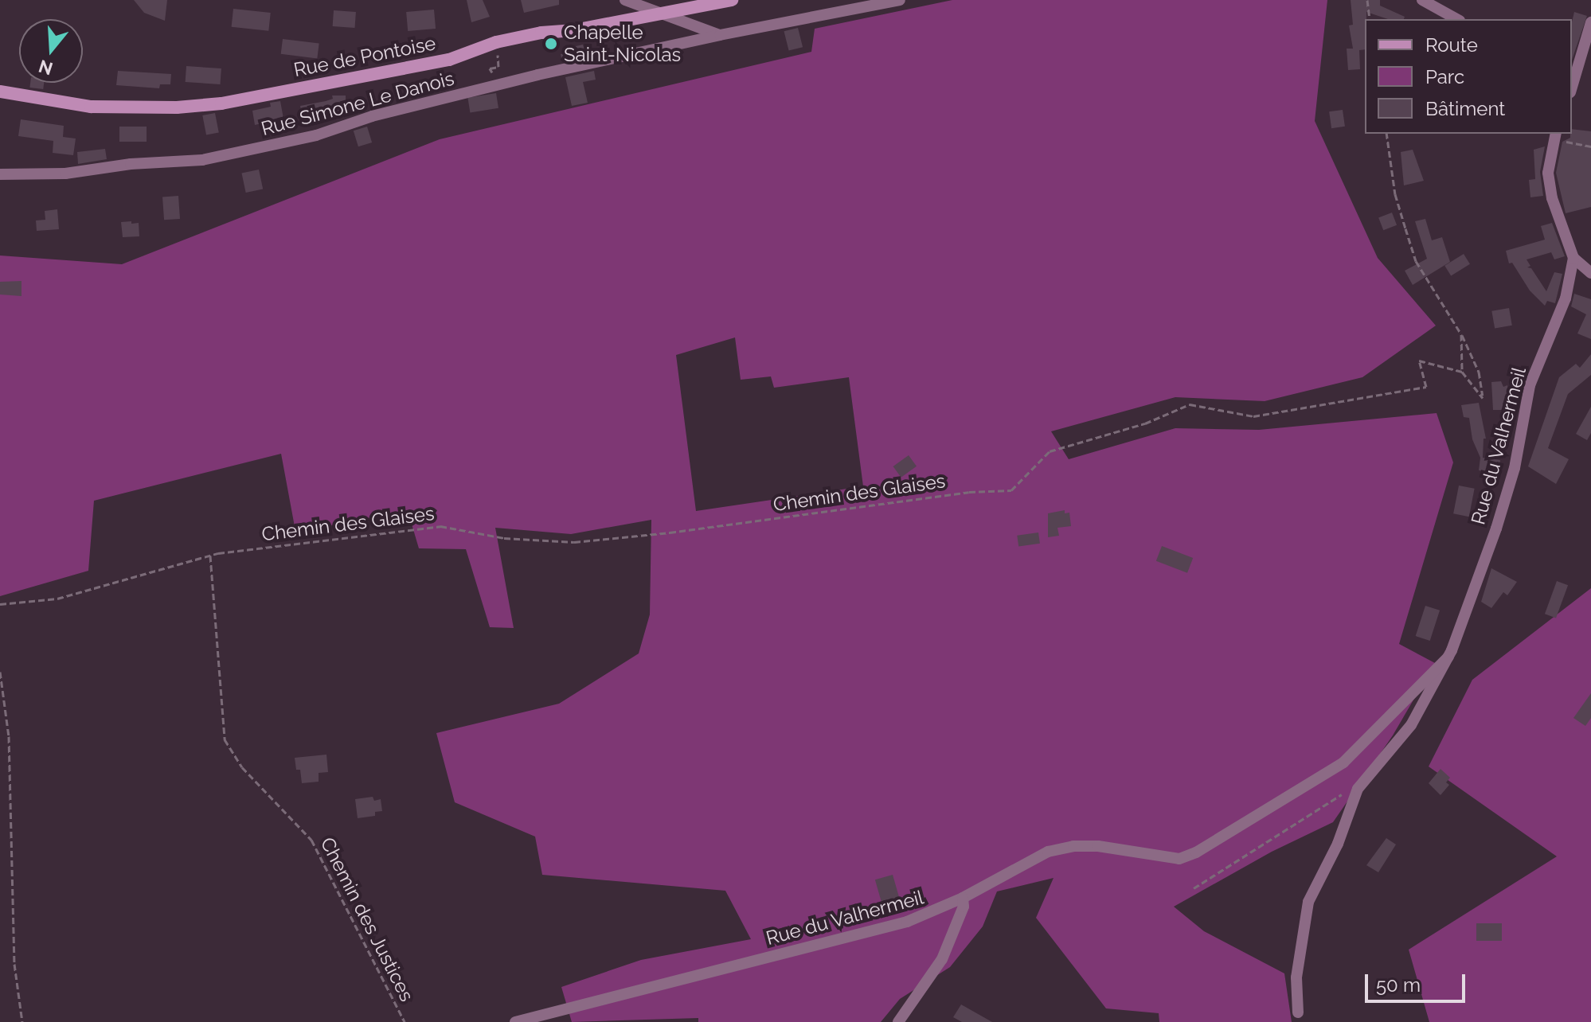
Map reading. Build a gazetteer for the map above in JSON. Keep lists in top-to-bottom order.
{
  "streets": {
    "main road": ["Rue de Pontoise"],
    "street": ["Rue Simone Le Danois", "Rue du Valhermeil"],
    "path": ["Chemin des Glaises", "Chemin des Justices"]
  },
  "crossings": [
    ["Chemin des Glaises", "Chemin des Justices"]
  ],
  "places": ["Chapelle Saint-Nicolas"],
  "legend": ["Route", "Parc", "Bâtiment"],
  "scale_bar": "50 m",
  "north": "bottom"
}
